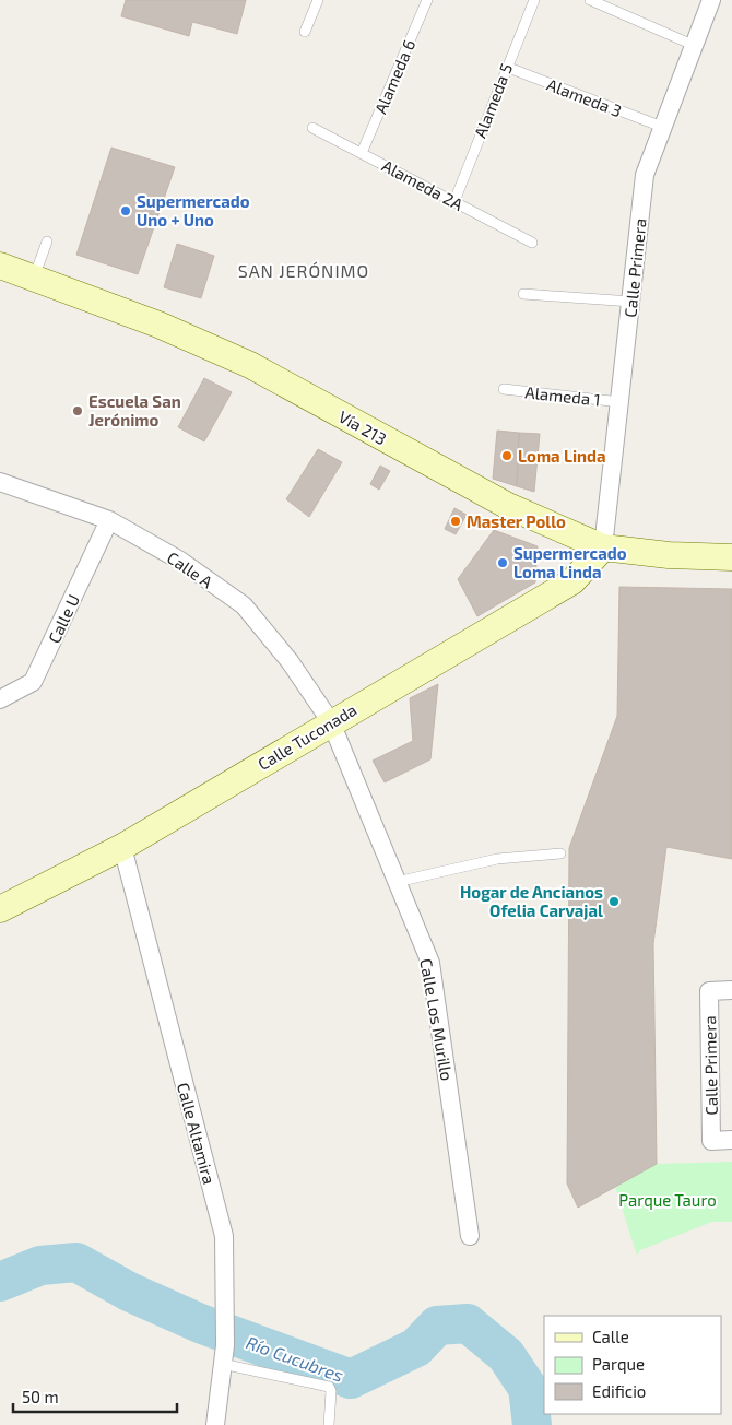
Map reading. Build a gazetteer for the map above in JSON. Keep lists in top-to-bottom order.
{
  "streets": {
    "main road": ["Vía 213", "Calle Tuconada"],
    "street": [
      "Calle Primera",
      "Calle A",
      "Calle U",
      "Calle Los Murillo",
      "Calle Altamira"
    ],
    "lane": [
      "Alameda 6",
      "Alameda 3",
      "Alameda 5",
      "Alameda 2A",
      "Alameda 1"
    ]
  },
  "crossings": [
    ["Alameda 6", "Alameda 2A"],
    ["Alameda 3", "Alameda 5"],
    ["Alameda 3", "Calle Primera"],
    ["Alameda 5", "Alameda 2A"],
    ["Calle Primera", "Alameda 1"],
    ["Calle Primera", "Vía 213"],
    ["Calle Primera", "Calle Tuconada"],
    ["Vía 213", "Calle Tuconada"],
    ["Calle A", "Calle U"],
    ["Calle A", "Calle Tuconada"],
    ["Calle A", "Calle Los Murillo"],
    ["Calle Tuconada", "Calle Los Murillo"],
    ["Calle Tuconada", "Calle Altamira"]
  ],
  "districts": ["SAN JERÓNIMO"],
  "water": ["Río Cucubres"],
  "parks": ["Parque Tauro"],
  "places": [
    "Supermercado Uno + Uno",
    "Escuela San Jerónimo",
    "Loma Linda",
    "Master Pollo",
    "Supermercado Loma Linda",
    "Hogar de Ancianos Ofelia Carvajal"
  ],
  "legend": ["Calle", "Parque", "Edificio"],
  "scale_bar": "50 m"
}
